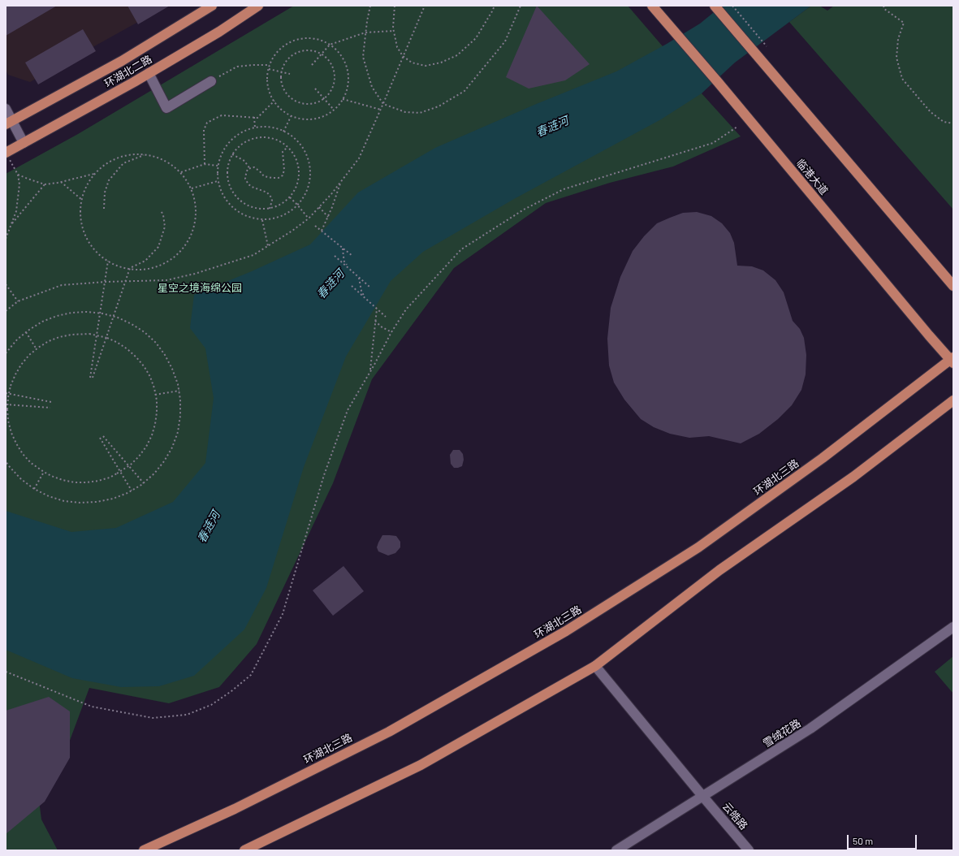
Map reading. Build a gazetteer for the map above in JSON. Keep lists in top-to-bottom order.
{
  "streets": {
    "main road": ["环湖北二路", "临港大道", "环湖北三路"],
    "street": ["雪绒花路", "云皓路"]
  },
  "crossings": [
    ["临港大道", "环湖北三路"],
    ["雪绒花路", "云皓路"]
  ],
  "water": ["春涟河"],
  "parks": ["星空之境海绵公园"],
  "scale_bar": "50 m"
}
